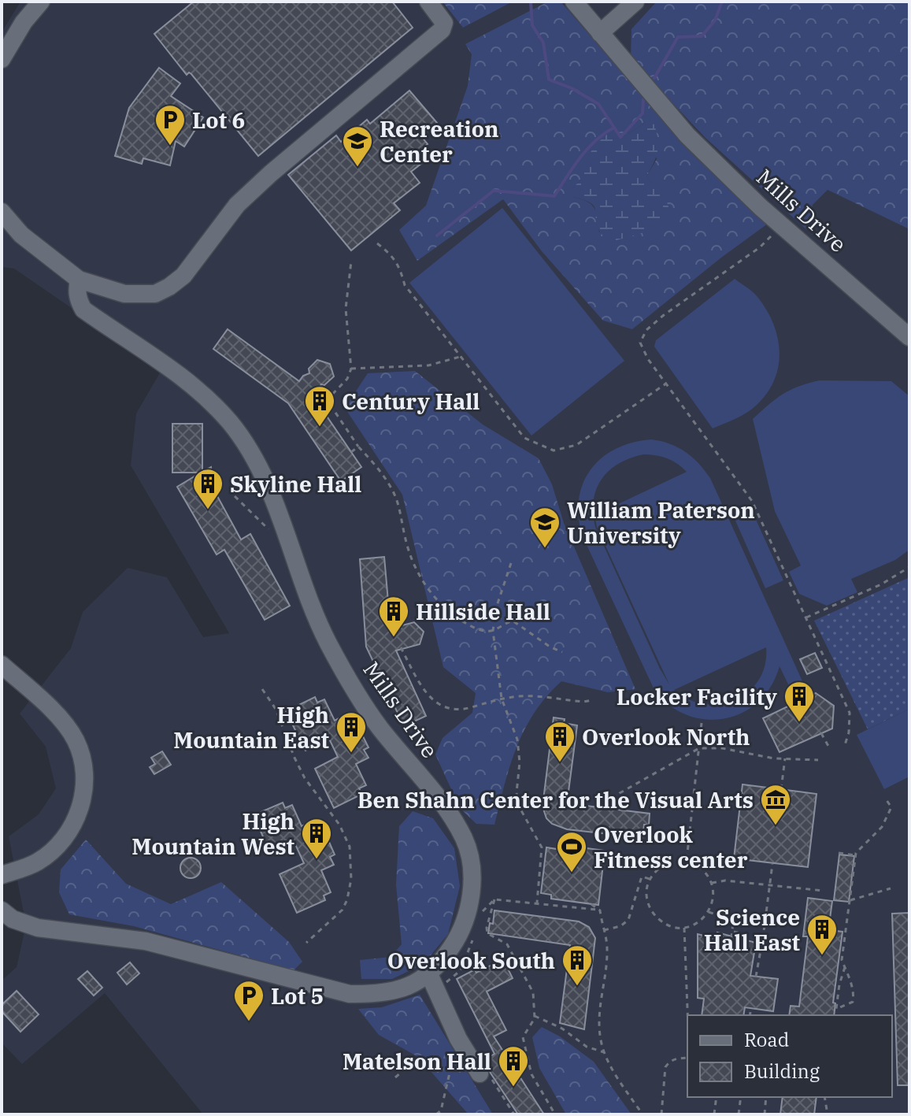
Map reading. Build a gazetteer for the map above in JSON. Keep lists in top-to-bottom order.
{
  "streets": {
    "street": ["Mills Drive"]
  },
  "places": {
    "parking": ["Lot 6", "Lot 5"],
    "school or university": ["Recreation Center", "William Paterson University"],
    "building": [
      "Century Hall",
      "Skyline Hall",
      "Hillside Hall",
      "Locker Facility",
      "High Mountain East",
      "Overlook North",
      "High Mountain West",
      "Science Hall East",
      "Overlook South",
      "Matelson Hall"
    ],
    "museum": ["Ben Shahn Center for the Visual Arts"],
    "sports": ["Overlook Fitness center"]
  },
  "legend": ["Road", "Building"]
}
